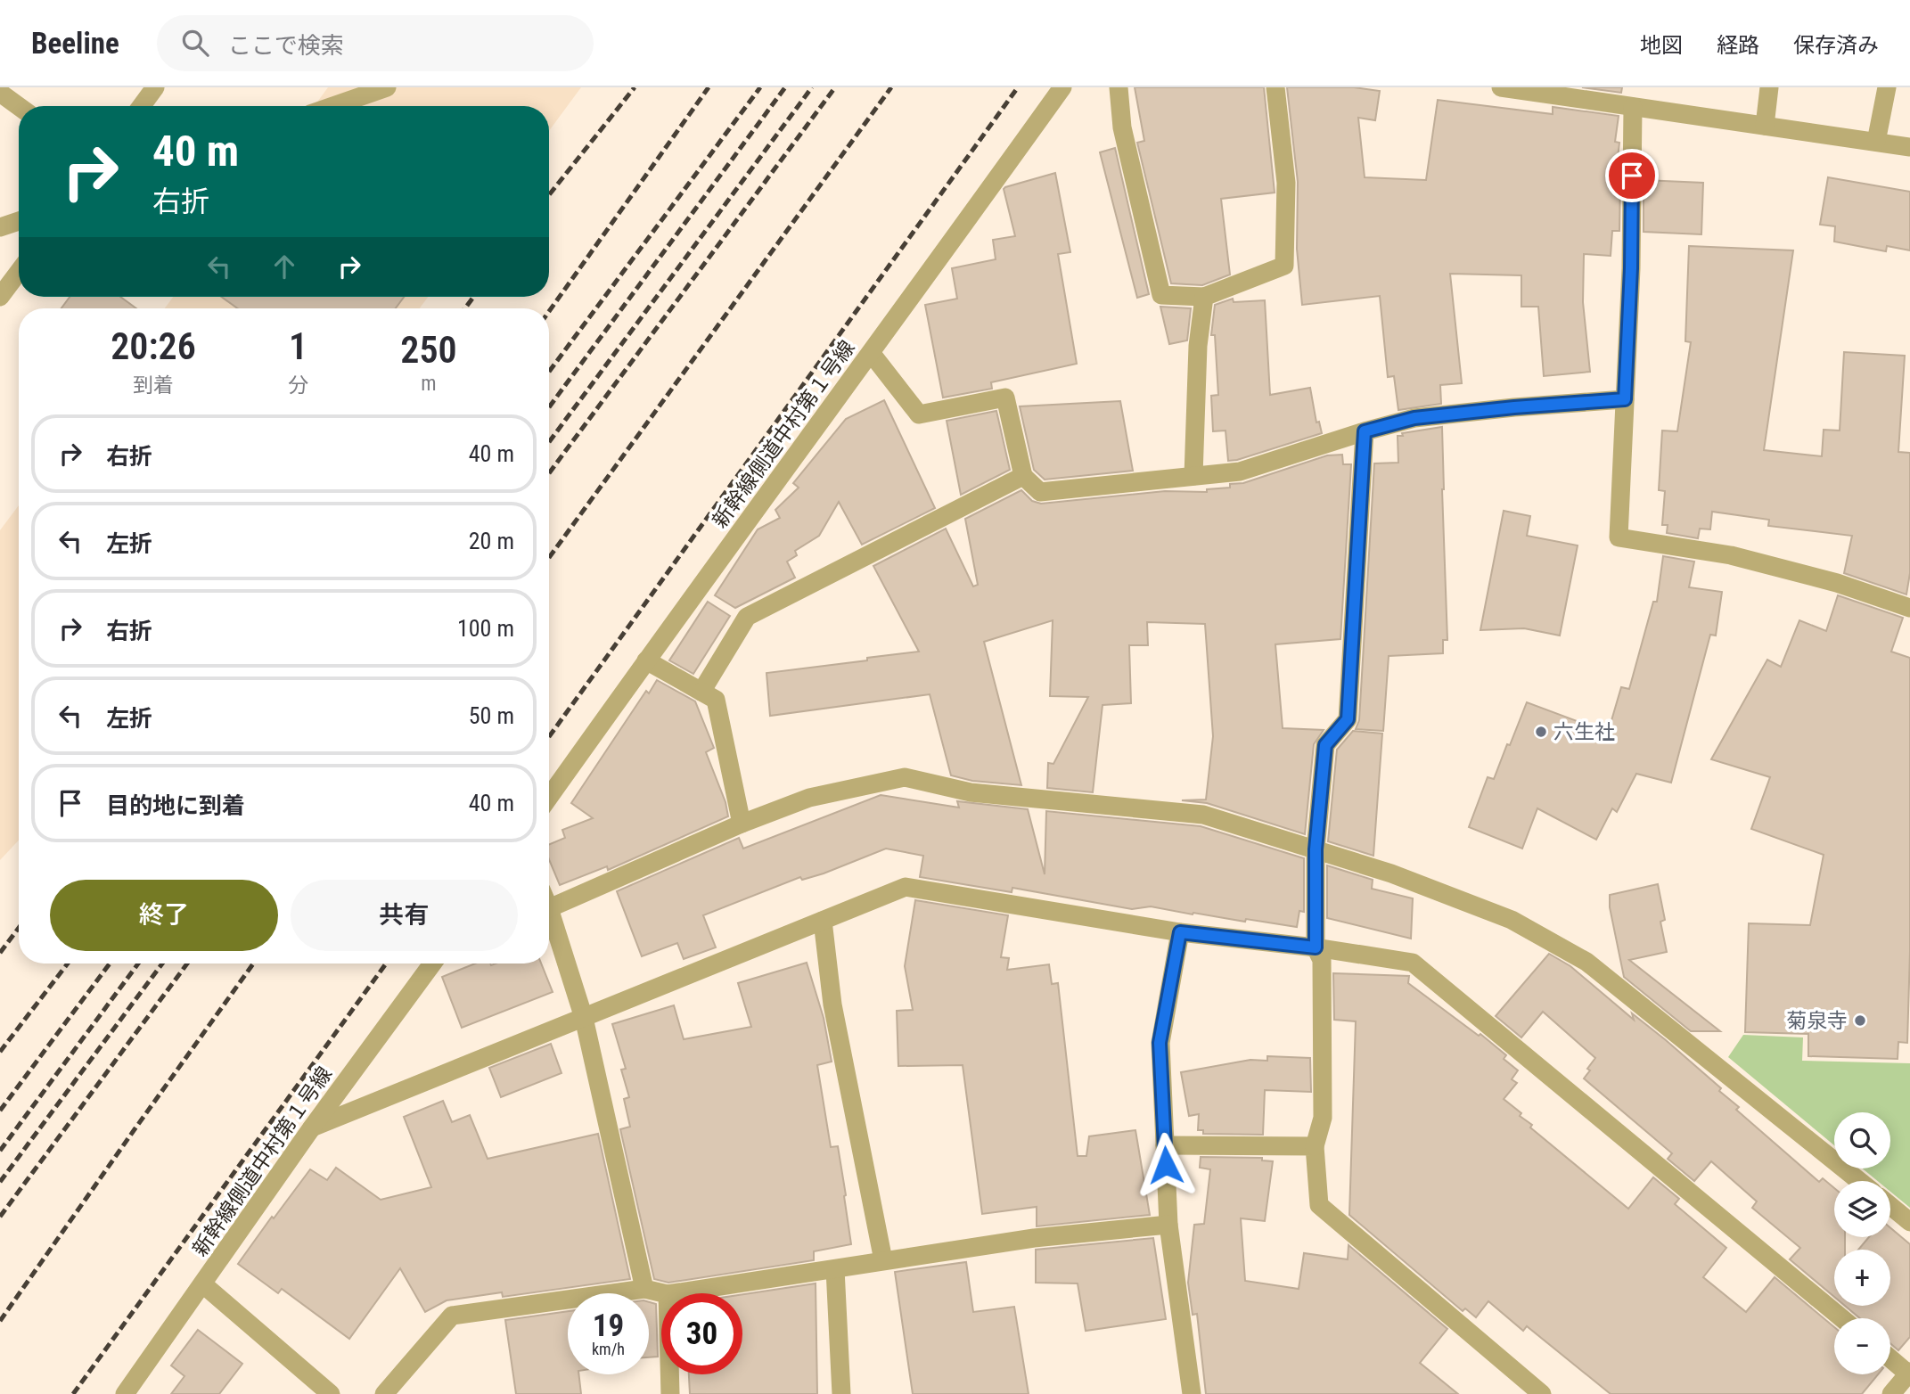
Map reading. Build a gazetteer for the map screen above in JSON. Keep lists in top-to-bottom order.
{
  "streets": {
    "street": ["新幹線側道中村第１号線"]
  },
  "places": ["六生社", "菊泉寺"],
  "page": {
    "header": "Beeline",
    "search": "ここで検索",
    "nav": ["地図", "経路", "保存済み"],
    "turn": ["40 m", "右折"],
    "eta": [
      "20:26",
      "到着",
      "1",
      "分",
      "250",
      "m"
    ],
    "list": [
      {
        "name": "右折",
        "value": "40 m"
      },
      {
        "name": "左折",
        "value": "20 m"
      },
      {
        "name": "右折",
        "value": "100 m"
      },
      {
        "name": "左折",
        "value": "50 m"
      },
      {
        "name": "目的地に到着",
        "value": "40 m"
      }
    ],
    "buttons": ["終了", "共有"],
    "map_buttons": ["+", "−"],
    "speed": "19 km/h",
    "limit": "30"
  }
}
